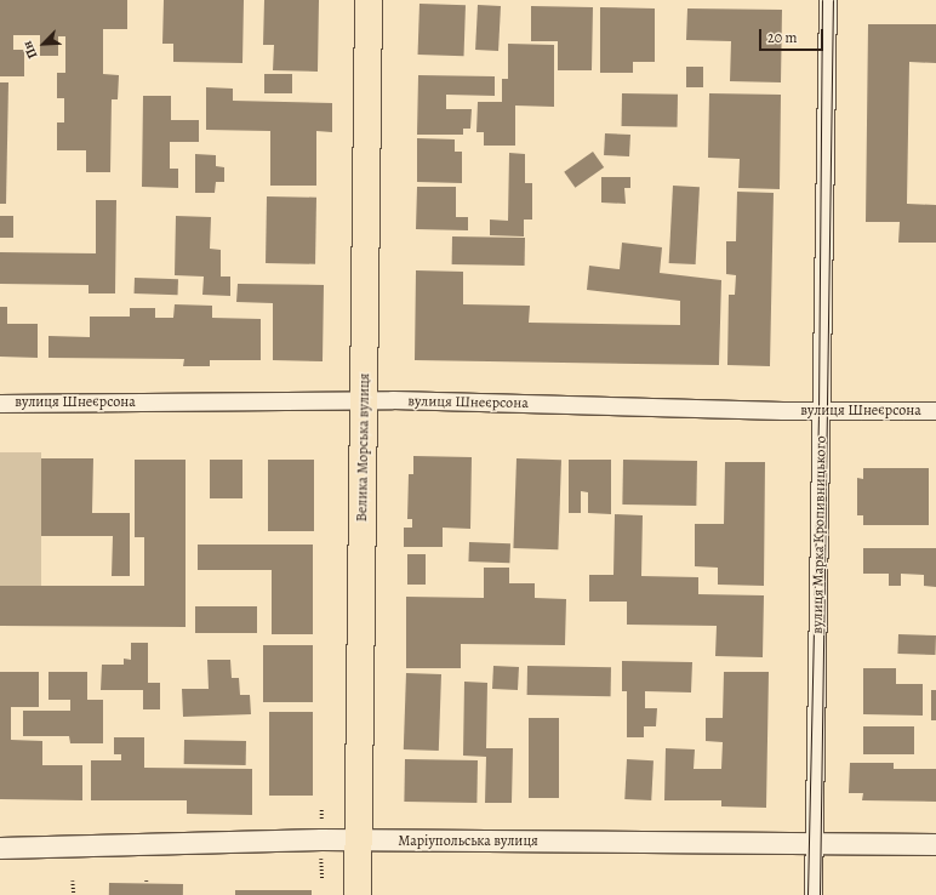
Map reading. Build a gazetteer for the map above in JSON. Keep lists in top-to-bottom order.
{
  "streets": {
    "main road": ["Велика Морська вулиця"],
    "street": ["вулиця Шнеєрсона", "вулиця Марка Кропивницького", "Маріупольська вулиця"]
  },
  "crossings": [
    ["вулиця Шнеєрсона", "Велика Морська вулиця"],
    ["вулиця Шнеєрсона", "вулиця Марка Кропивницького"],
    ["Велика Морська вулиця", "Маріупольська вулиця"],
    ["вулиця Марка Кропивницького", "Маріупольська вулиця"]
  ],
  "scale_bar": "20 m",
  "north": "bottom left"
}
